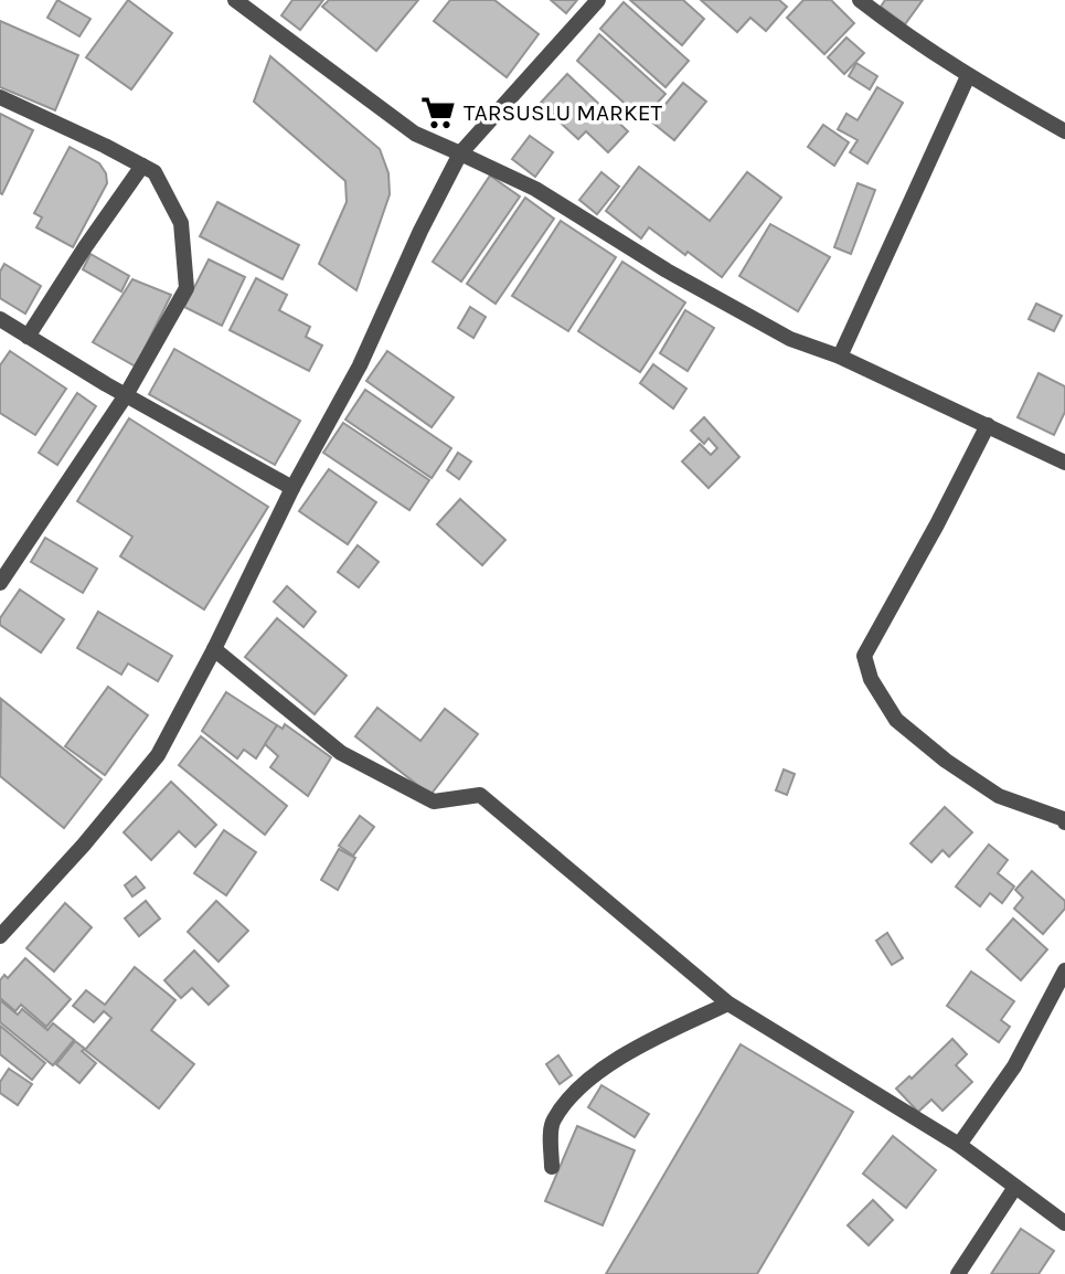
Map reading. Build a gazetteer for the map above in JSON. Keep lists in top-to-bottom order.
{
  "places": {
    "supermarket": ["TARSUSLU MARKET"]
  }
}
